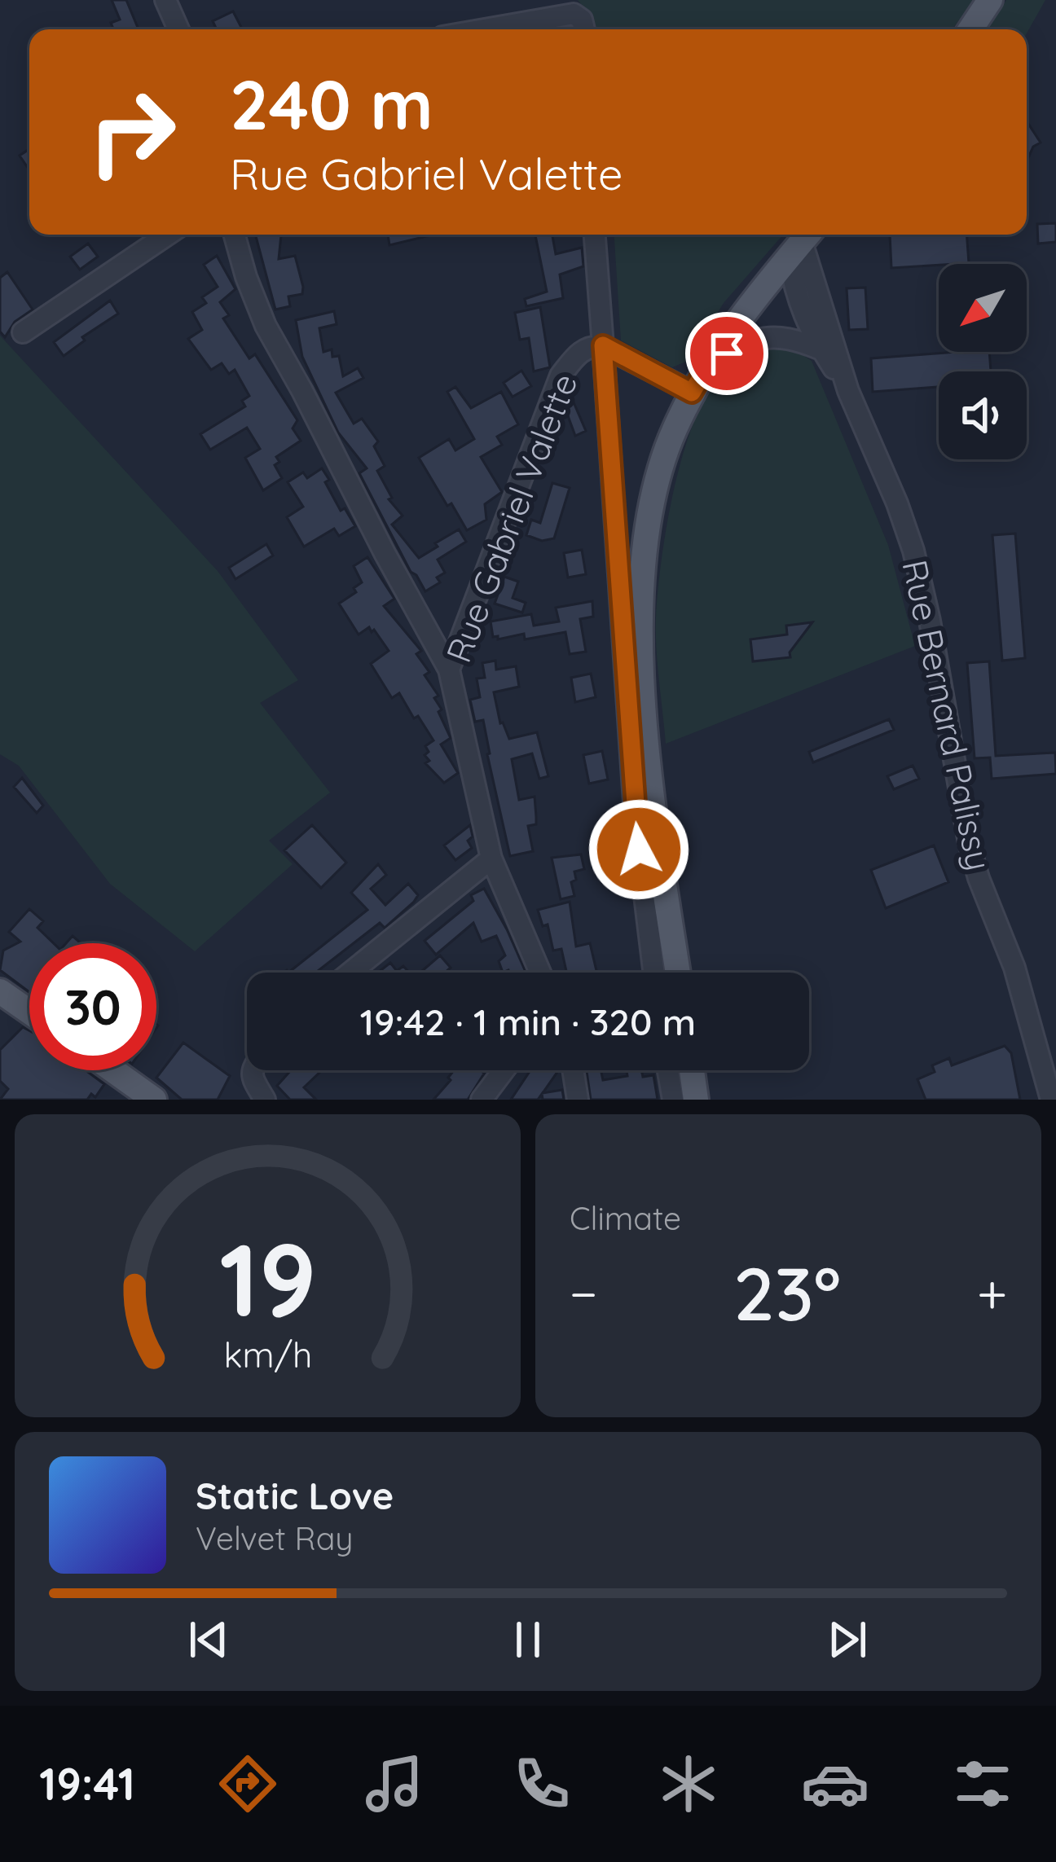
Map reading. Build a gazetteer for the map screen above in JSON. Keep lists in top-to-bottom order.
{
  "streets": {
    "street": ["Rue Gabriel Valette", "Rue Bernard Palissy"]
  },
  "north": "bottom left",
  "page": {
    "turn": ["240 m", "Rue Gabriel Valette"],
    "limit": "30",
    "trip": "19:42 · 1 min · 320 m",
    "tile": "Climate",
    "heat": ["−", "23°", "+"],
    "song": ["Static Love", "Velvet Ray"],
    "tabs": "19:41",
    "gauge": ["19", "km/h"]
  }
}
